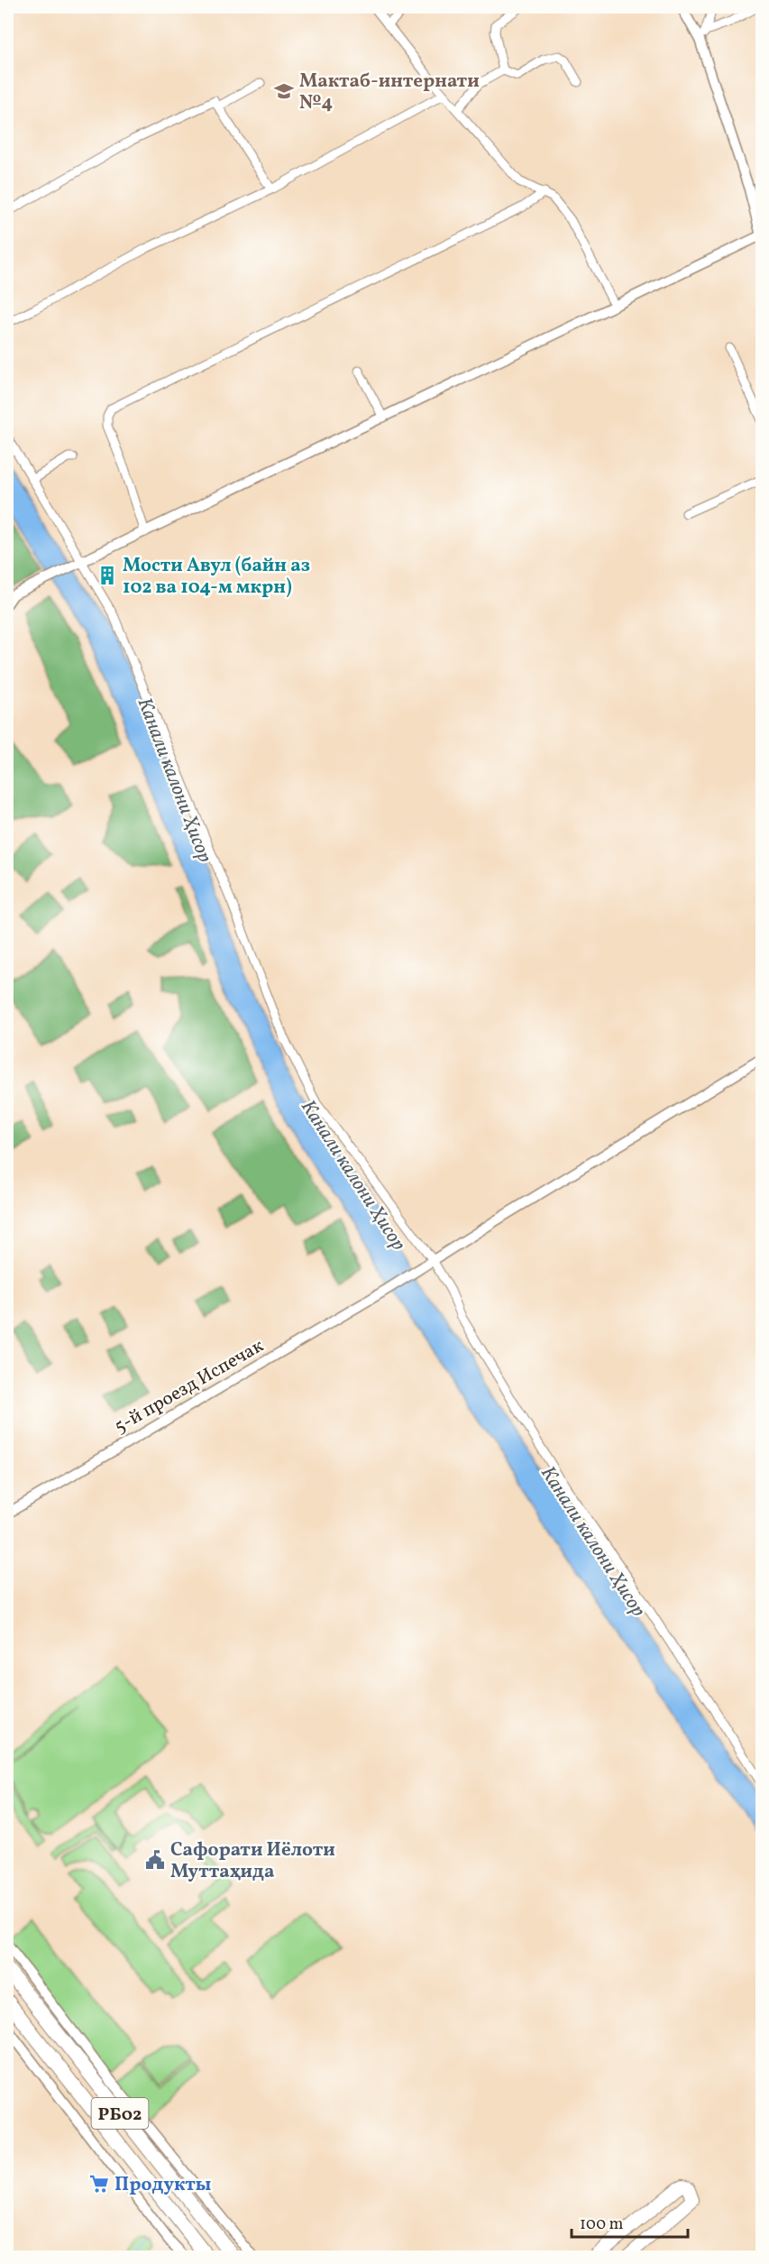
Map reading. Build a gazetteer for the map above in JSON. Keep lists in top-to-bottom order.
{
  "streets": {
    "highway": ["РБ02"],
    "street": ["5-й проезд Испечак"]
  },
  "water": ["Канали калони Ҳисор"],
  "places": {
    "school or university": ["Мактаб-интернати №4"],
    "building": ["Мости Авул (байн аз 102 ва 104-м мкрн)"],
    "public building": ["Сафорати Иёлоти Муттаҳида"],
    "supermarket": ["Продукты"]
  },
  "scale_bar": "100 m"
}
